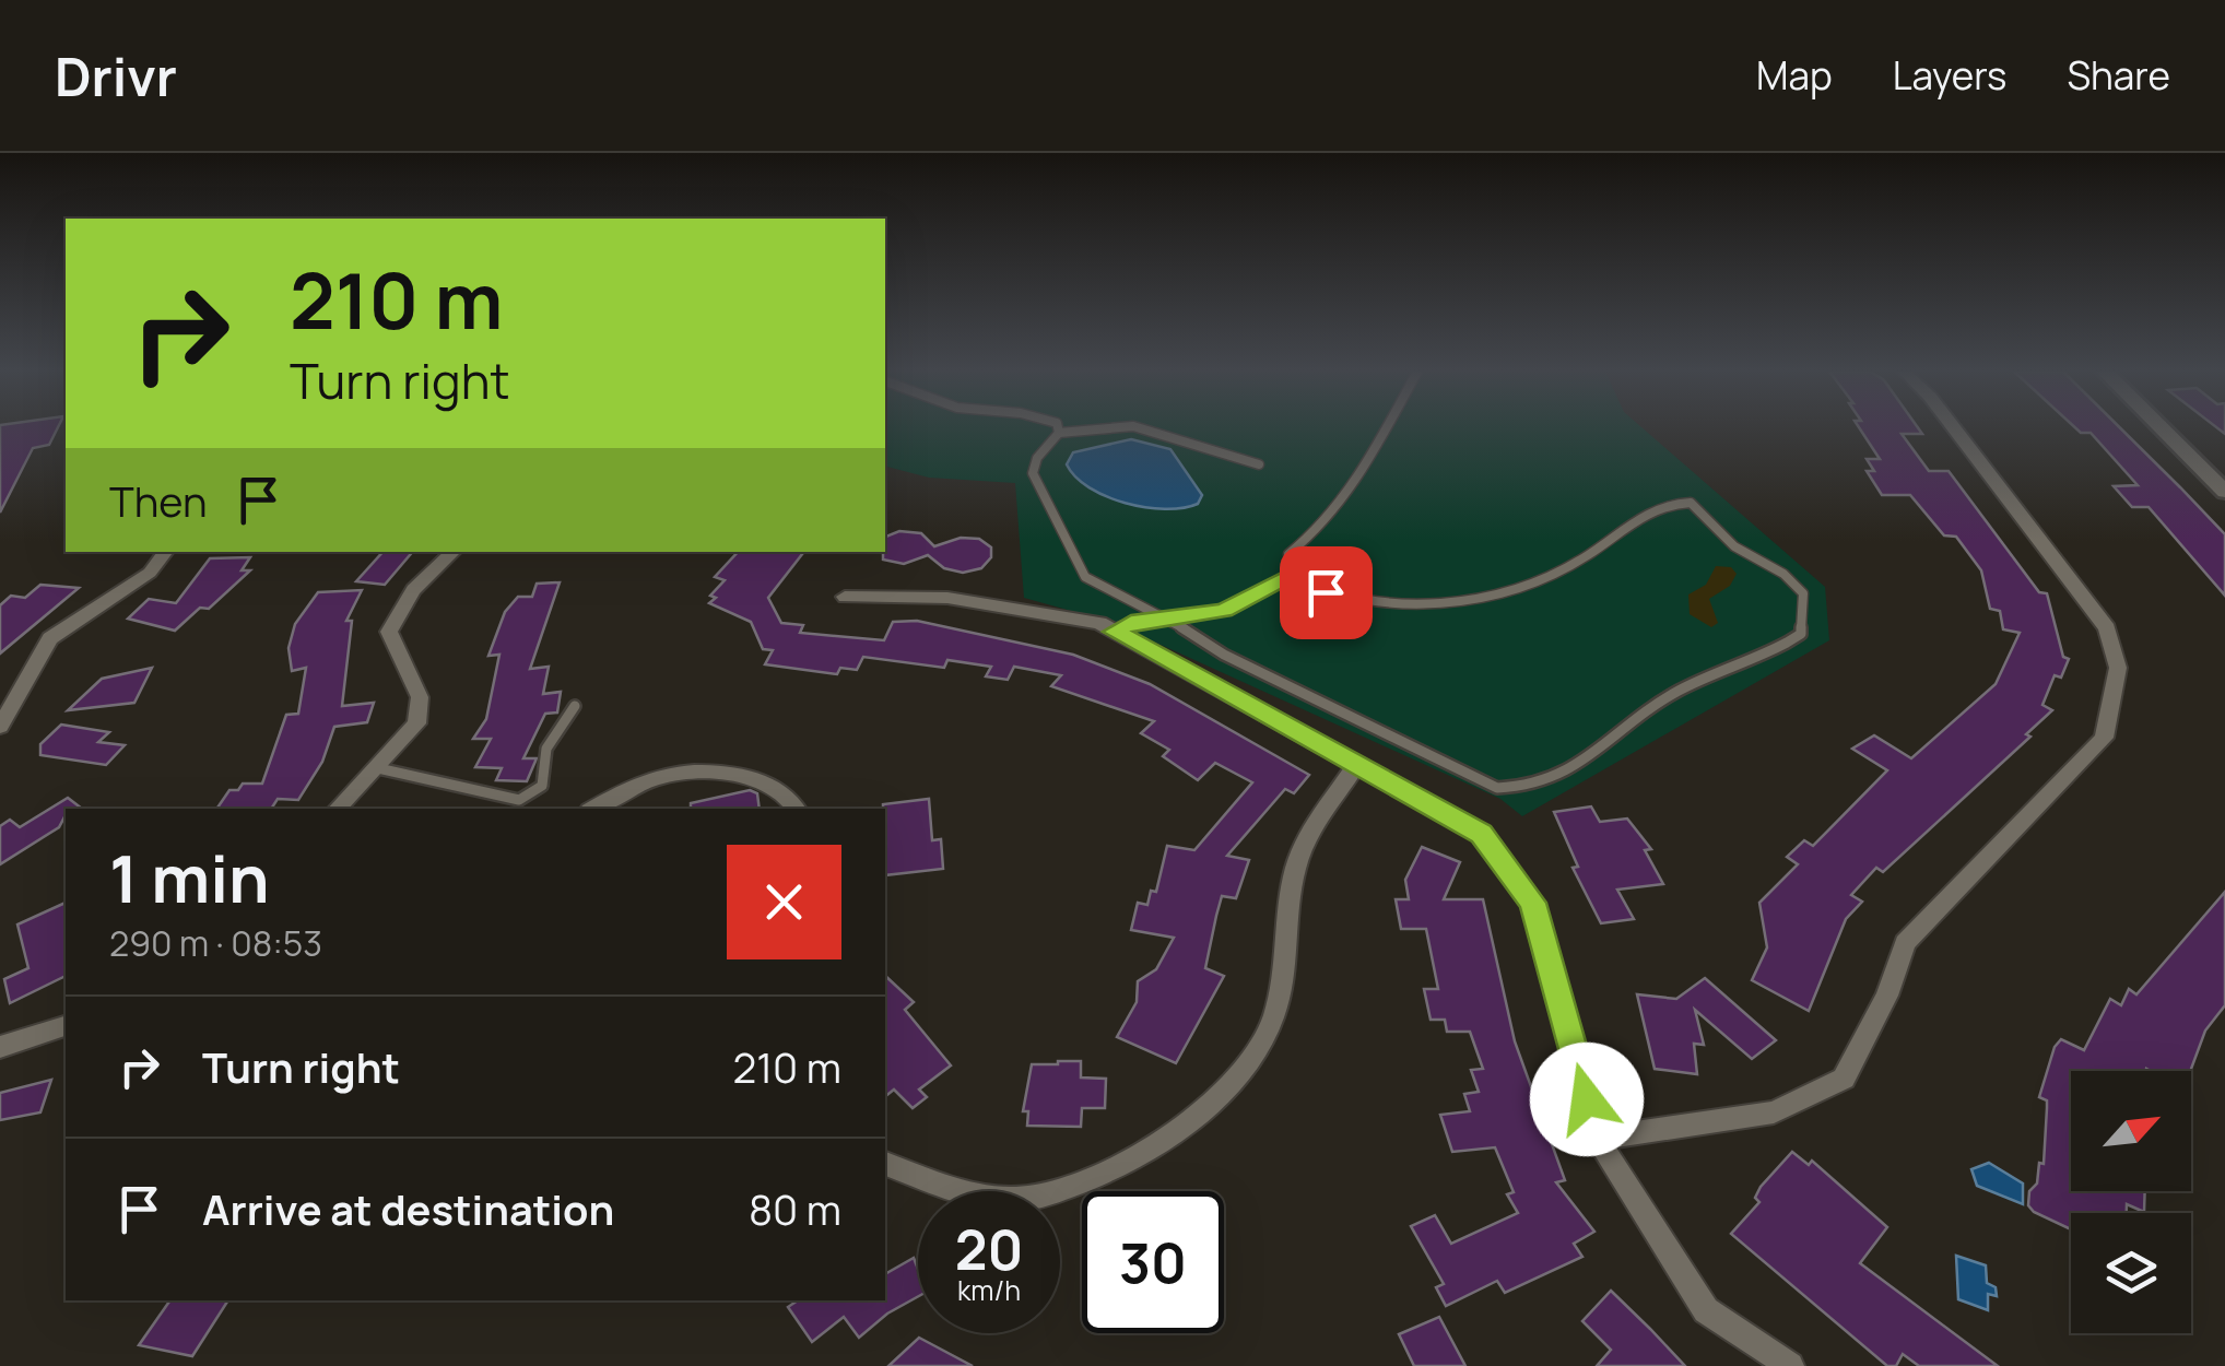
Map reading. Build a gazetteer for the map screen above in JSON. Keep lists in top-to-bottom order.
{
  "north": "top right",
  "page": {
    "header": "Drivr",
    "nav": ["Map", "Layers", "Share"],
    "turn": ["210 m", "Turn right"],
    "then": "Then",
    "heading": ["1 min", "290 m · 08:53"],
    "list": [
      {
        "name": "Turn right",
        "value": "210 m"
      },
      {
        "name": "Arrive at destination",
        "value": "80 m"
      }
    ],
    "speed": "20 km/h",
    "limit": "30"
  }
}
